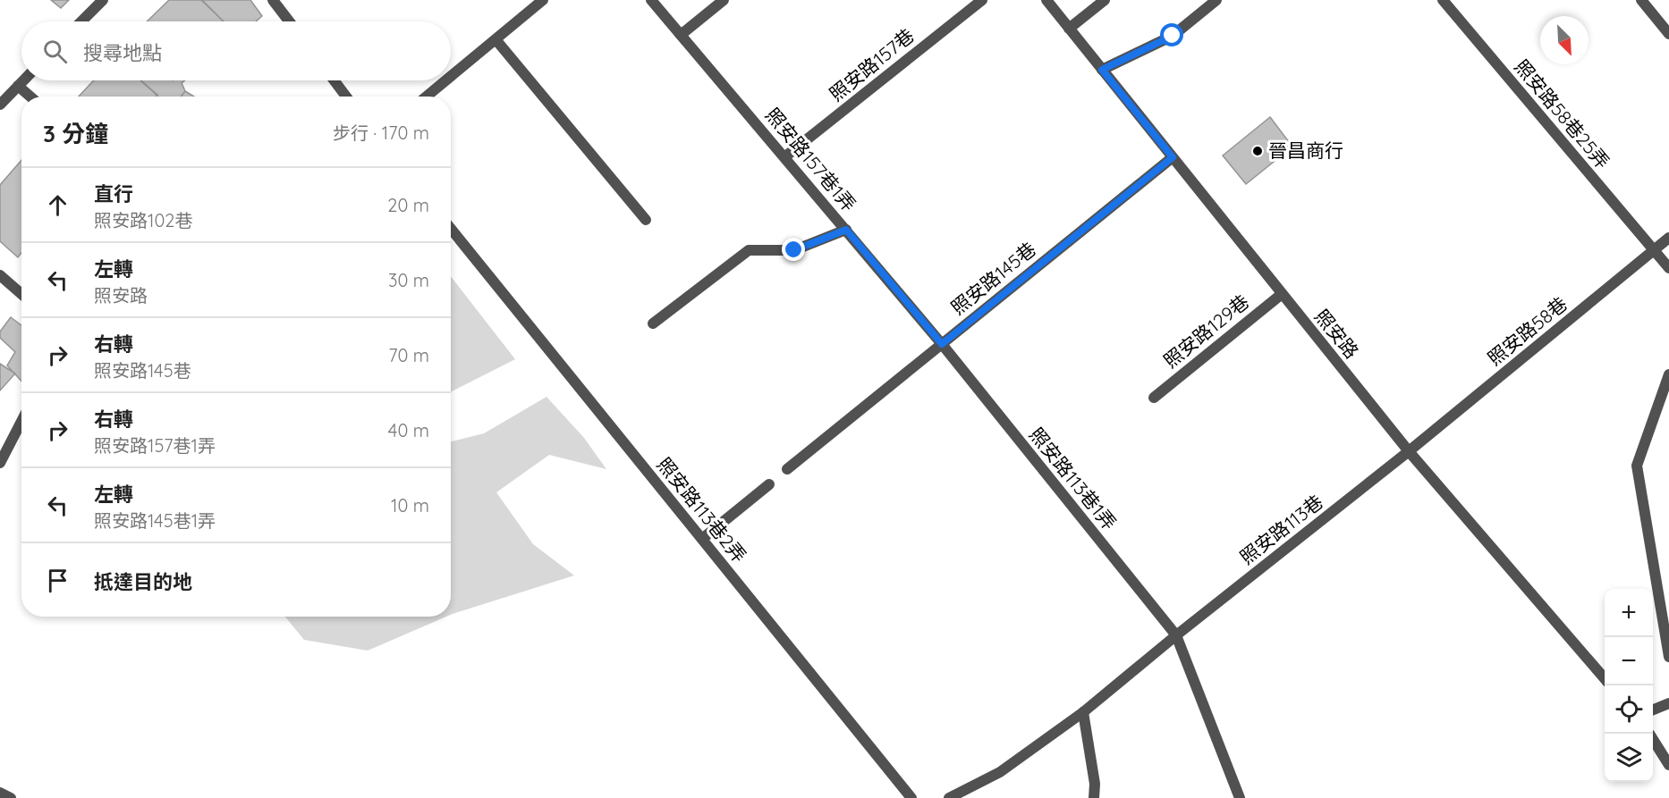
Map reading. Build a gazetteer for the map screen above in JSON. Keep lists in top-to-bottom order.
{
  "streets": {
    "street": [
      "照安路157巷",
      "照安路58巷25弄",
      "照安路157巷1弄",
      "照安路145巷",
      "照安路129巷",
      "照安路58巷",
      "照安路",
      "照安路113巷1弄",
      "照安路113巷2弄",
      "照安路113巷"
    ]
  },
  "crossings": [
    ["照安路157巷", "照安路157巷1弄"],
    ["照安路58巷25弄", "照安路58巷"],
    ["照安路157巷1弄", "照安路145巷"],
    ["照安路157巷1弄", "照安路113巷1弄"],
    ["照安路145巷", "照安路"],
    ["照安路145巷", "照安路113巷1弄"],
    ["照安路129巷", "照安路"],
    ["照安路58巷", "照安路"],
    ["照安路58巷", "照安路113巷"],
    ["照安路", "照安路113巷"],
    ["照安路113巷1弄", "照安路113巷"]
  ],
  "places": ["晉昌商行"],
  "north": "bottom right",
  "page": {
    "search": "搜尋地點",
    "heading": ["3 分鐘", "步行 · 170 m"],
    "list": [
      ["直行", "照安路102巷", "20 m"],
      ["左轉", "照安路", "30 m"],
      ["右轉", "照安路145巷", "70 m"],
      ["右轉", "照安路157巷1弄", "40 m"],
      ["左轉", "照安路145巷1弄", "10 m"],
      "抵達目的地"
    ],
    "map_buttons": ["+", "−"]
  }
}
